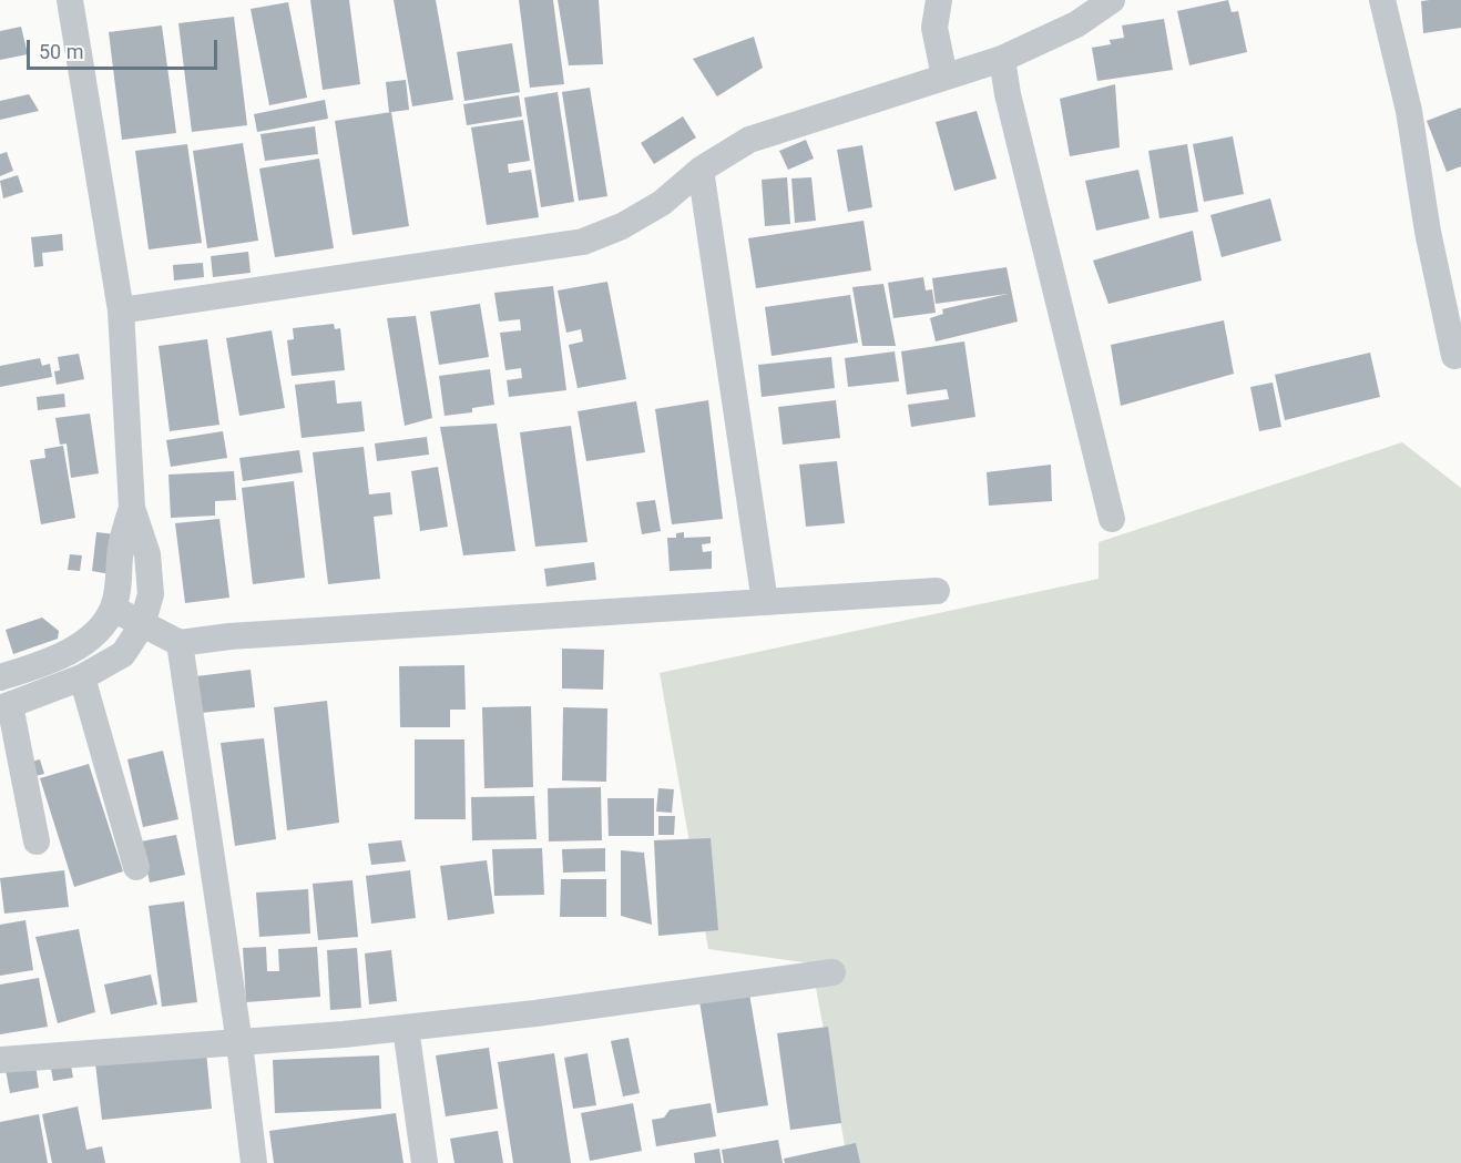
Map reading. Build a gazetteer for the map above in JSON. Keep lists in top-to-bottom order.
{
  "scale_bar": "50 m"
}
